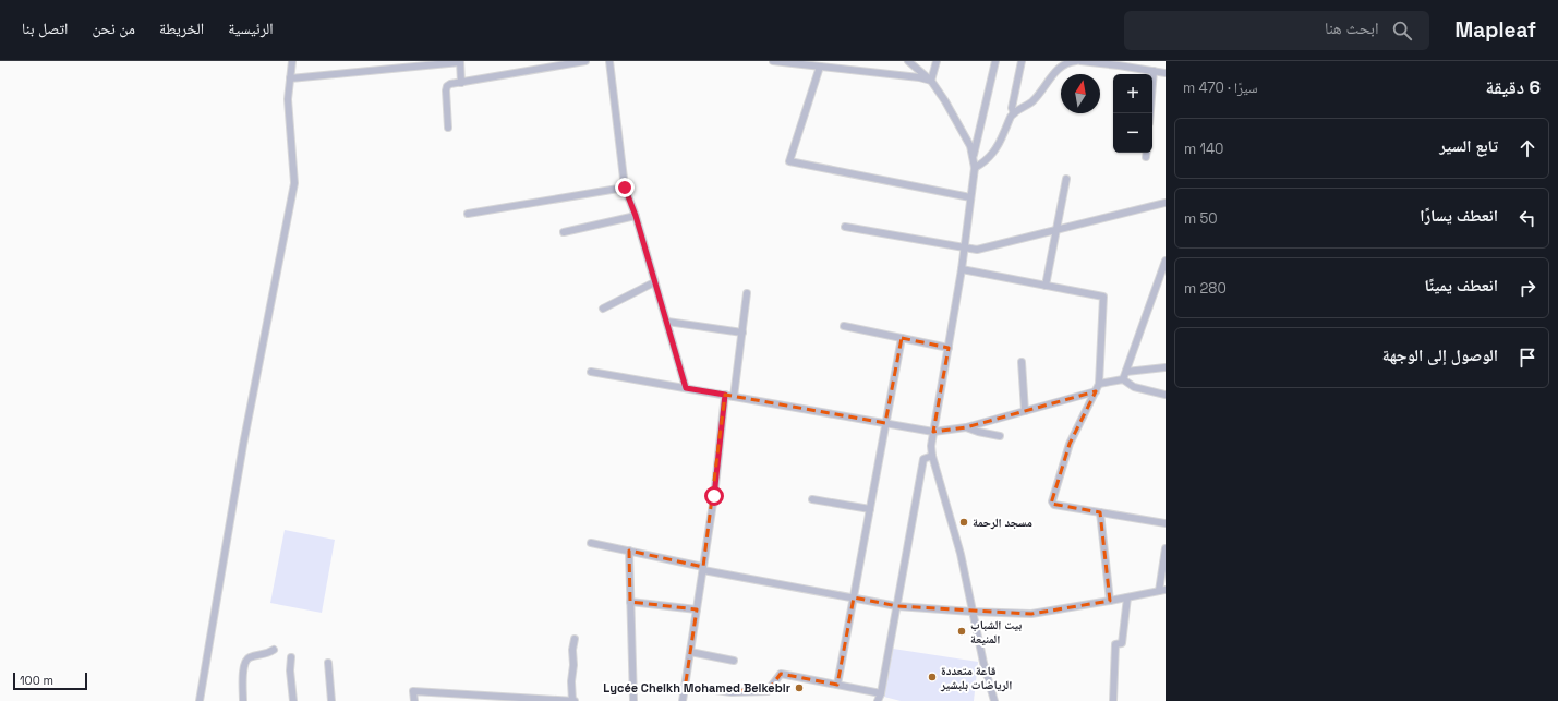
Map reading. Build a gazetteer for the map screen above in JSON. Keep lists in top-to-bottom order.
{
  "places": [
    "مسجد الرحمة",
    "بيت الشباب المنيعة",
    "قاعة متعددة الرياضات بلبشير",
    "Lycée Cheikh Mohamed Belkebir"
  ],
  "scale_bar": "100 m",
  "north": "top",
  "page": {
    "header": "Mapleaf",
    "search": "ابحث هنا",
    "nav": [
      "الرئيسية",
      "الخريطة",
      "من نحن",
      "اتصل بنا"
    ],
    "heading": ["6 دقيقة", "سيرًا · 470 m"],
    "map_buttons": ["+", "−"],
    "list": [
      ["تابع السير", "140 m"],
      ["انعطف يسارًا", "50 m"],
      ["انعطف يمينًا", "280 m"],
      "الوصول إلى الوجهة"
    ],
    "scale": "100 m"
  }
}
